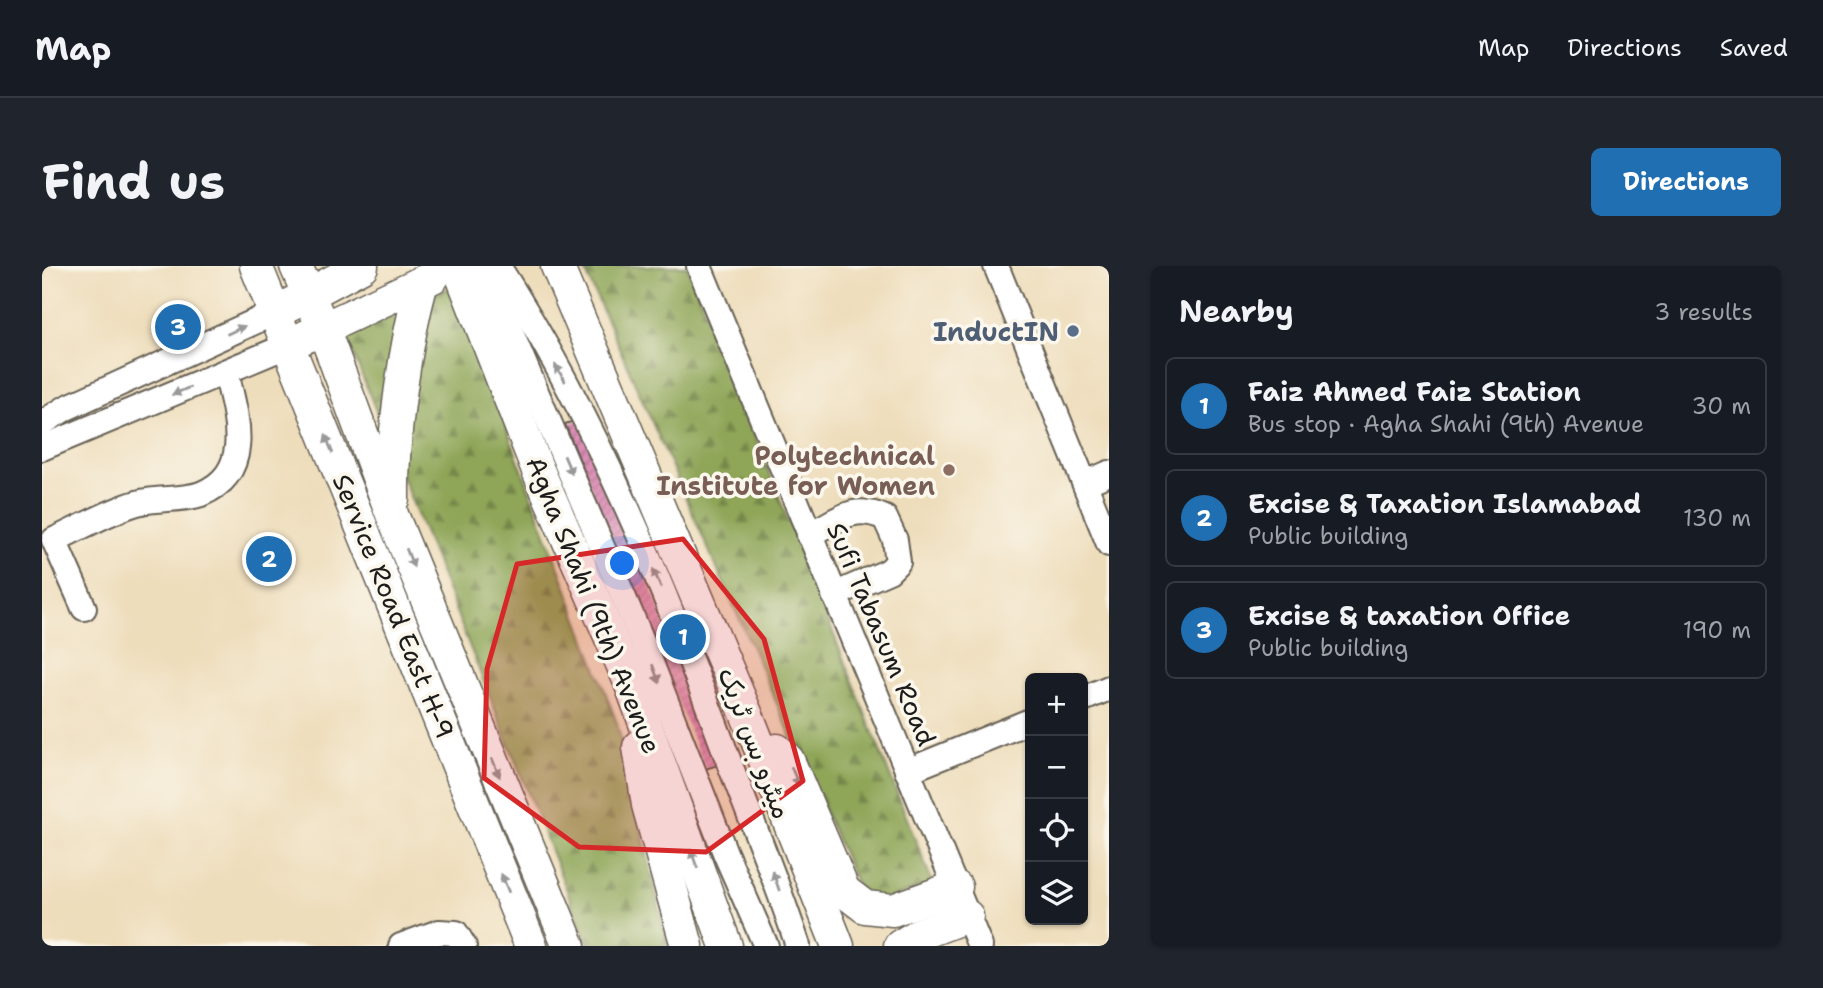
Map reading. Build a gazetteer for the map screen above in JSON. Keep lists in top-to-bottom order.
{
  "streets": {
    "main road": ["Agha Shahi (9th) Avenue", "Service Road East H-9"],
    "street": ["Sufi Tabasum Road", "میٹرو بس ٹریک"]
  },
  "places": ["InductIN", "Polytechnical Institute for Women"],
  "page": {
    "header": "Map",
    "nav": ["Map", "Directions", "Saved"],
    "buttons": "Directions",
    "title": "Find us",
    "heading": ["Nearby", "3 results"],
    "pins": ["3", "2", "1"],
    "list": [
      {
        "mark": "1",
        "name": "Faiz Ahmed Faiz Station",
        "note": "Bus stop · Agha Shahi (9th) Avenue",
        "value": "30 m"
      },
      {
        "mark": "2",
        "name": "Excise & Taxation Islamabad",
        "note": "Public building",
        "value": "130 m"
      },
      {
        "mark": "3",
        "name": "Excise & taxation Office",
        "note": "Public building",
        "value": "190 m"
      }
    ],
    "map_buttons": ["+", "−"]
  }
}
